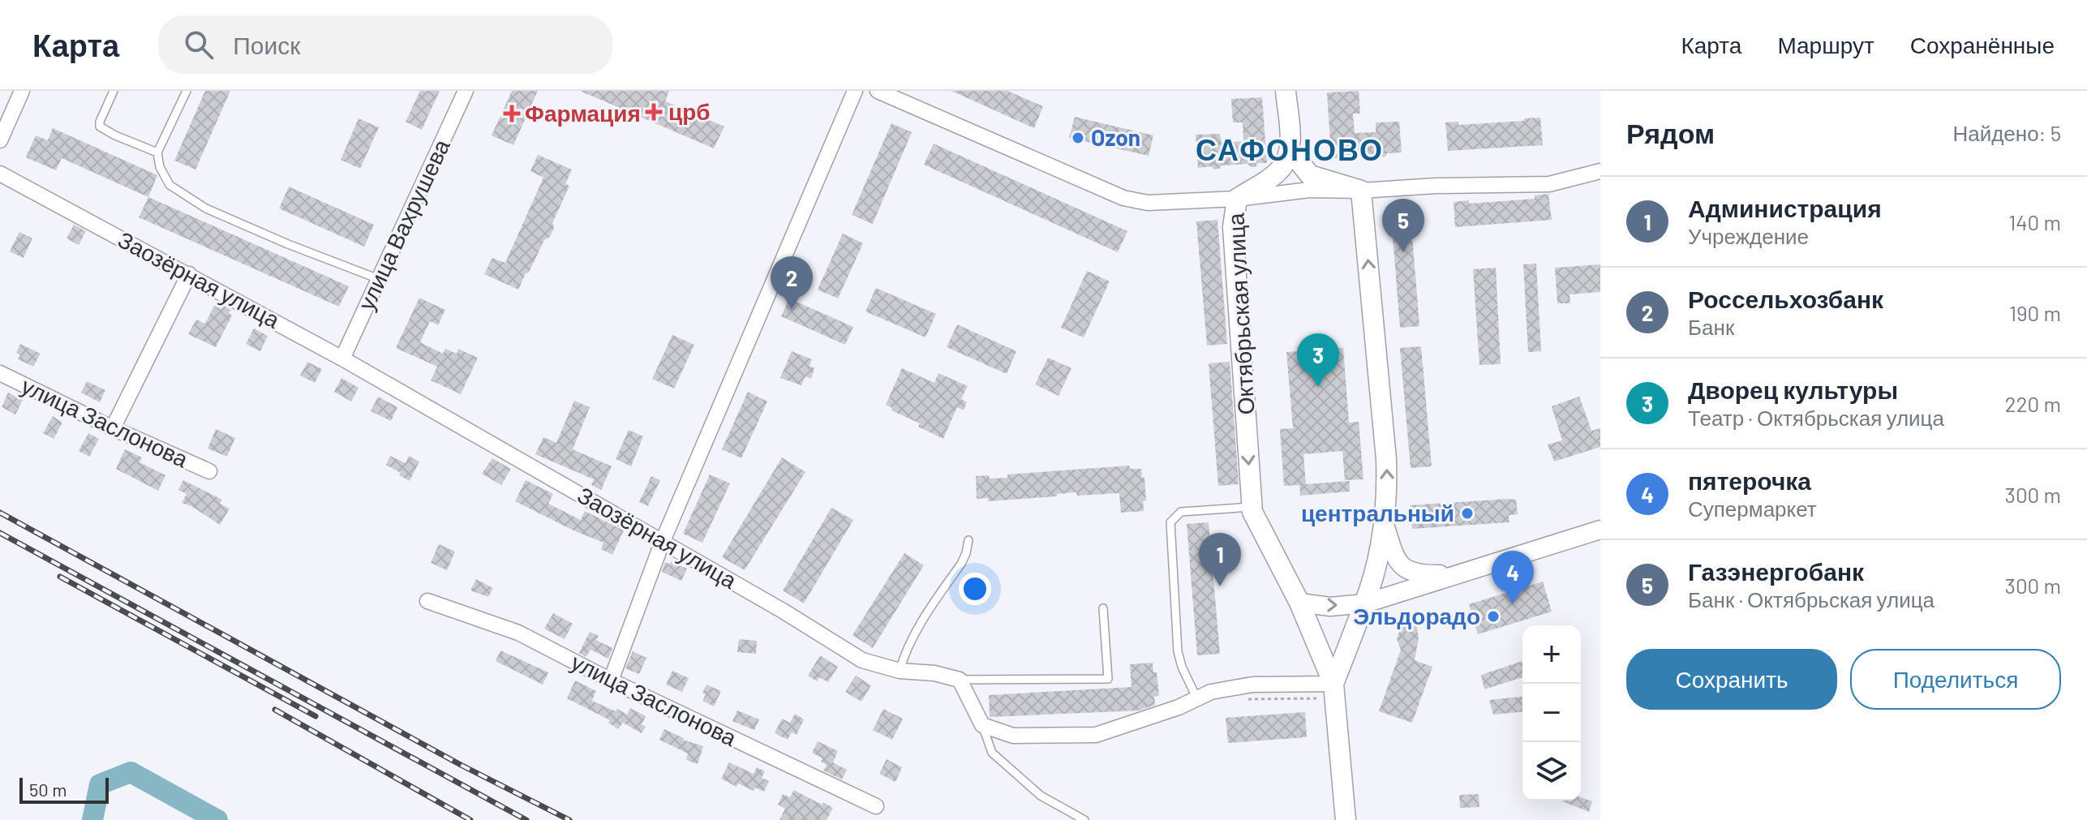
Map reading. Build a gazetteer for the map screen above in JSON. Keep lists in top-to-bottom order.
{
  "streets": {
    "main road": ["Октябрьская улица"],
    "street": ["улица Вахрушева", "Заозёрная улица", "улица Заслонова"]
  },
  "crossings": [
    ["улица Вахрушева", "Заозёрная улица"]
  ],
  "districts": ["САФОНОВО"],
  "places": {
    "health": ["црб", "Фармация"],
    "other": ["Ozon", "центральный", "Эльдорадо"]
  },
  "scale_bar": "50 m",
  "page": {
    "header": "Карта",
    "search": "Поиск",
    "nav": ["Карта", "Маршрут", "Сохранённые"],
    "heading": ["Рядом", "Найдено: 5"],
    "list": [
      {
        "mark": "1",
        "name": "Администрация",
        "note": "Учреждение",
        "value": "140 m"
      },
      {
        "mark": "2",
        "name": "Россельхозбанк",
        "note": "Банк",
        "value": "190 m"
      },
      {
        "mark": "3",
        "name": "Дворец культуры",
        "note": "Театр · Октябрьская улица",
        "value": "220 m"
      },
      {
        "mark": "4",
        "name": "пятерочка",
        "note": "Супермаркет",
        "value": "300 m"
      },
      {
        "mark": "5",
        "name": "Газэнергобанк",
        "note": "Банк · Октябрьская улица",
        "value": "300 m"
      }
    ],
    "pins": [
      "5",
      "2",
      "3",
      "1",
      "4"
    ],
    "map_buttons": ["+", "−"],
    "buttons": ["Сохранить", "Поделиться"],
    "scale": "50 m"
  }
}
